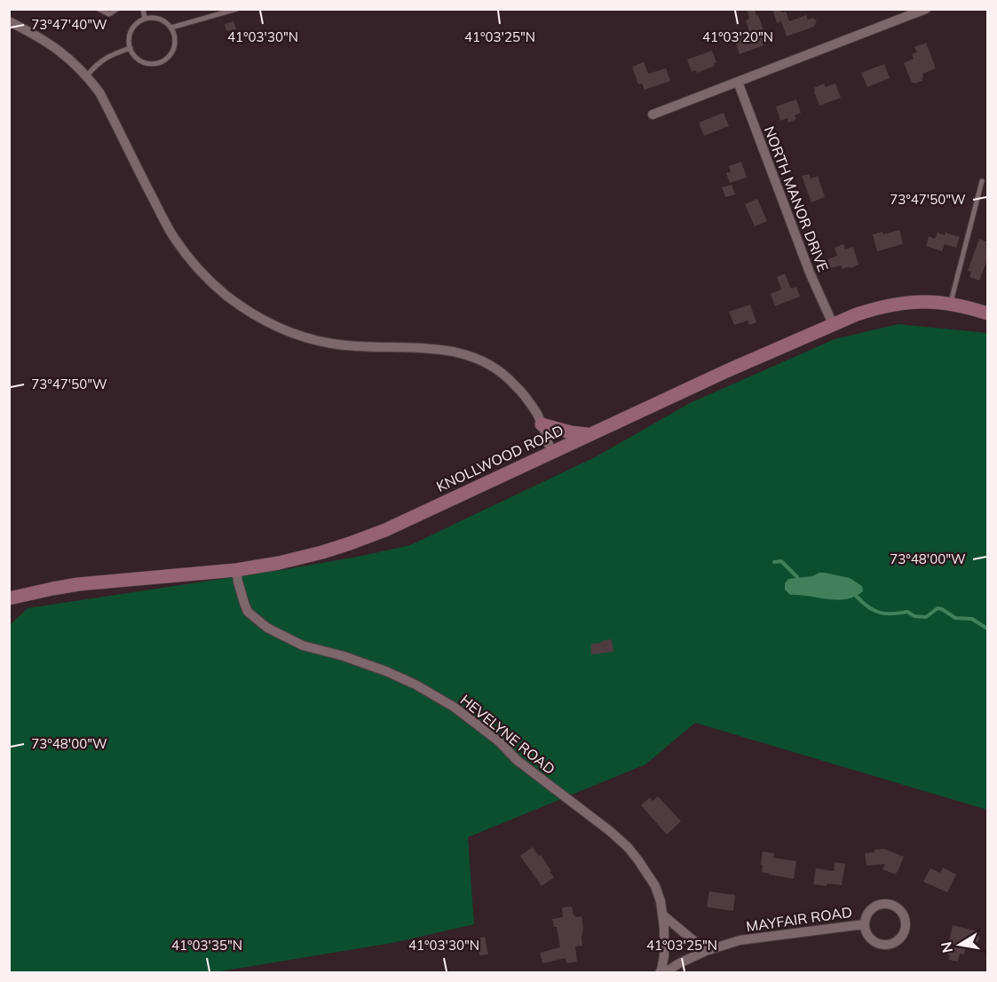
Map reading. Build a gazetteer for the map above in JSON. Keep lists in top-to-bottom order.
{
  "streets": {
    "main road": ["KNOLLWOOD ROAD"],
    "street": ["NORTH MANOR DRIVE", "HEVELYNE ROAD", "MAYFAIR ROAD"]
  },
  "crossings": [
    ["NORTH MANOR DRIVE", "KNOLLWOOD ROAD"],
    ["KNOLLWOOD ROAD", "HEVELYNE ROAD"]
  ],
  "north": "left",
  "coordinates": [
    "73°47'40\"W",
    "41°03'30\"N",
    "41°03'25\"N",
    "41°03'20\"N",
    "73°47'50\"W",
    "73°48'00\"W",
    "41°03'35\"N"
  ]
}
